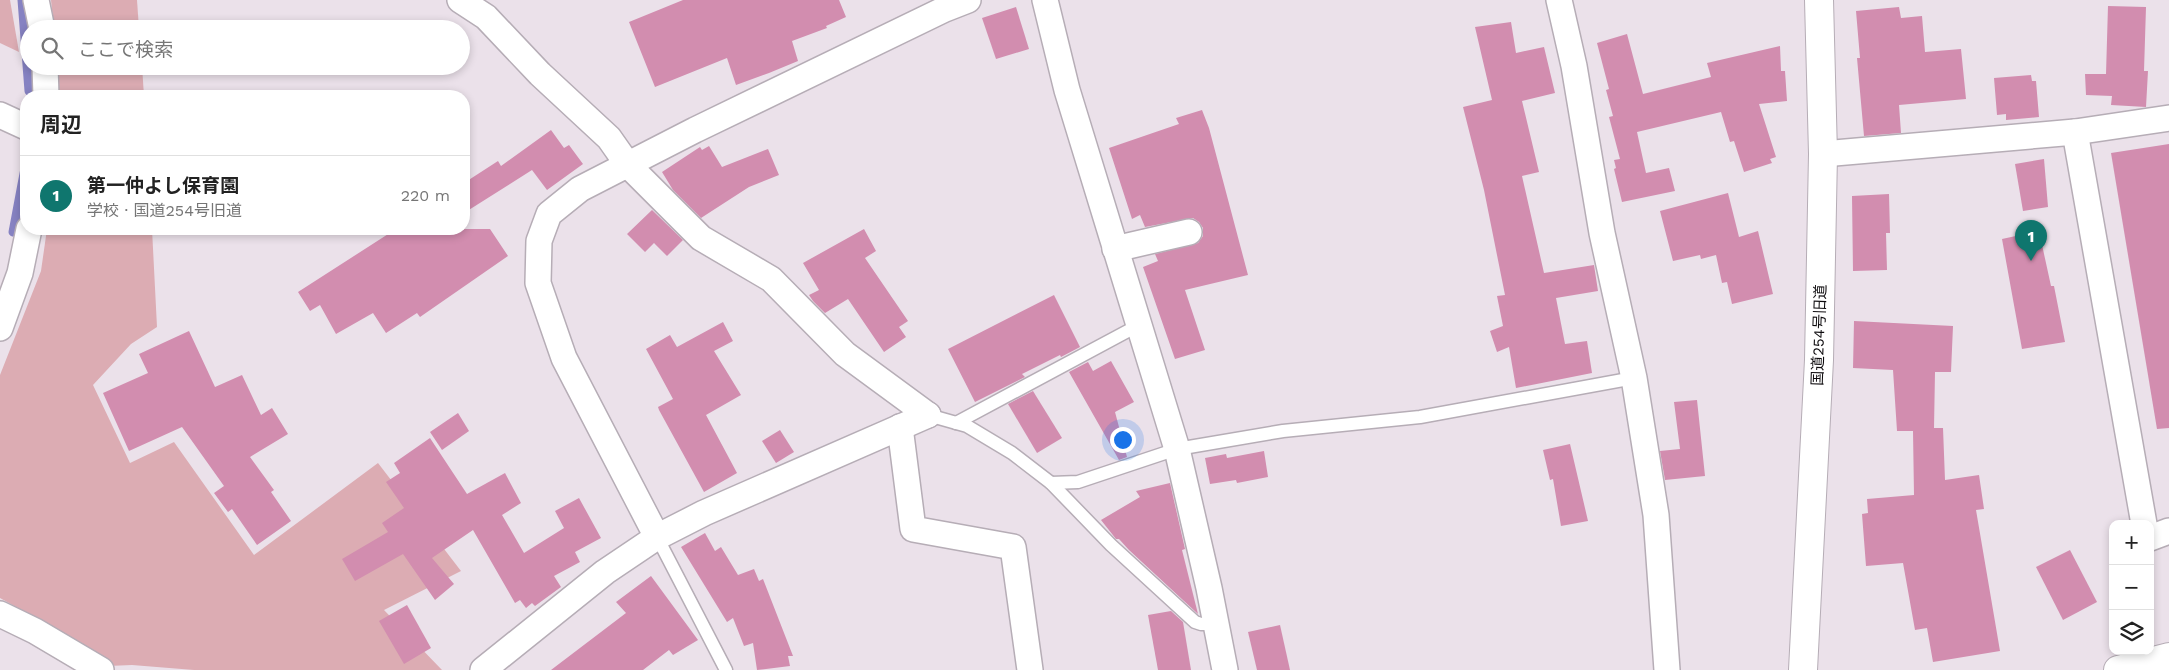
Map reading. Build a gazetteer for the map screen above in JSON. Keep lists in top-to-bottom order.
{
  "streets": {
    "main road": ["国道254号旧道"]
  },
  "page": {
    "search": "ここで検索",
    "heading": "周辺",
    "list": [
      {
        "mark": "1",
        "name": "第一仲よし保育園",
        "note": "学校 · 国道254号旧道",
        "value": "220 m"
      }
    ],
    "pins": "1",
    "map_buttons": ["+", "−"]
  }
}
